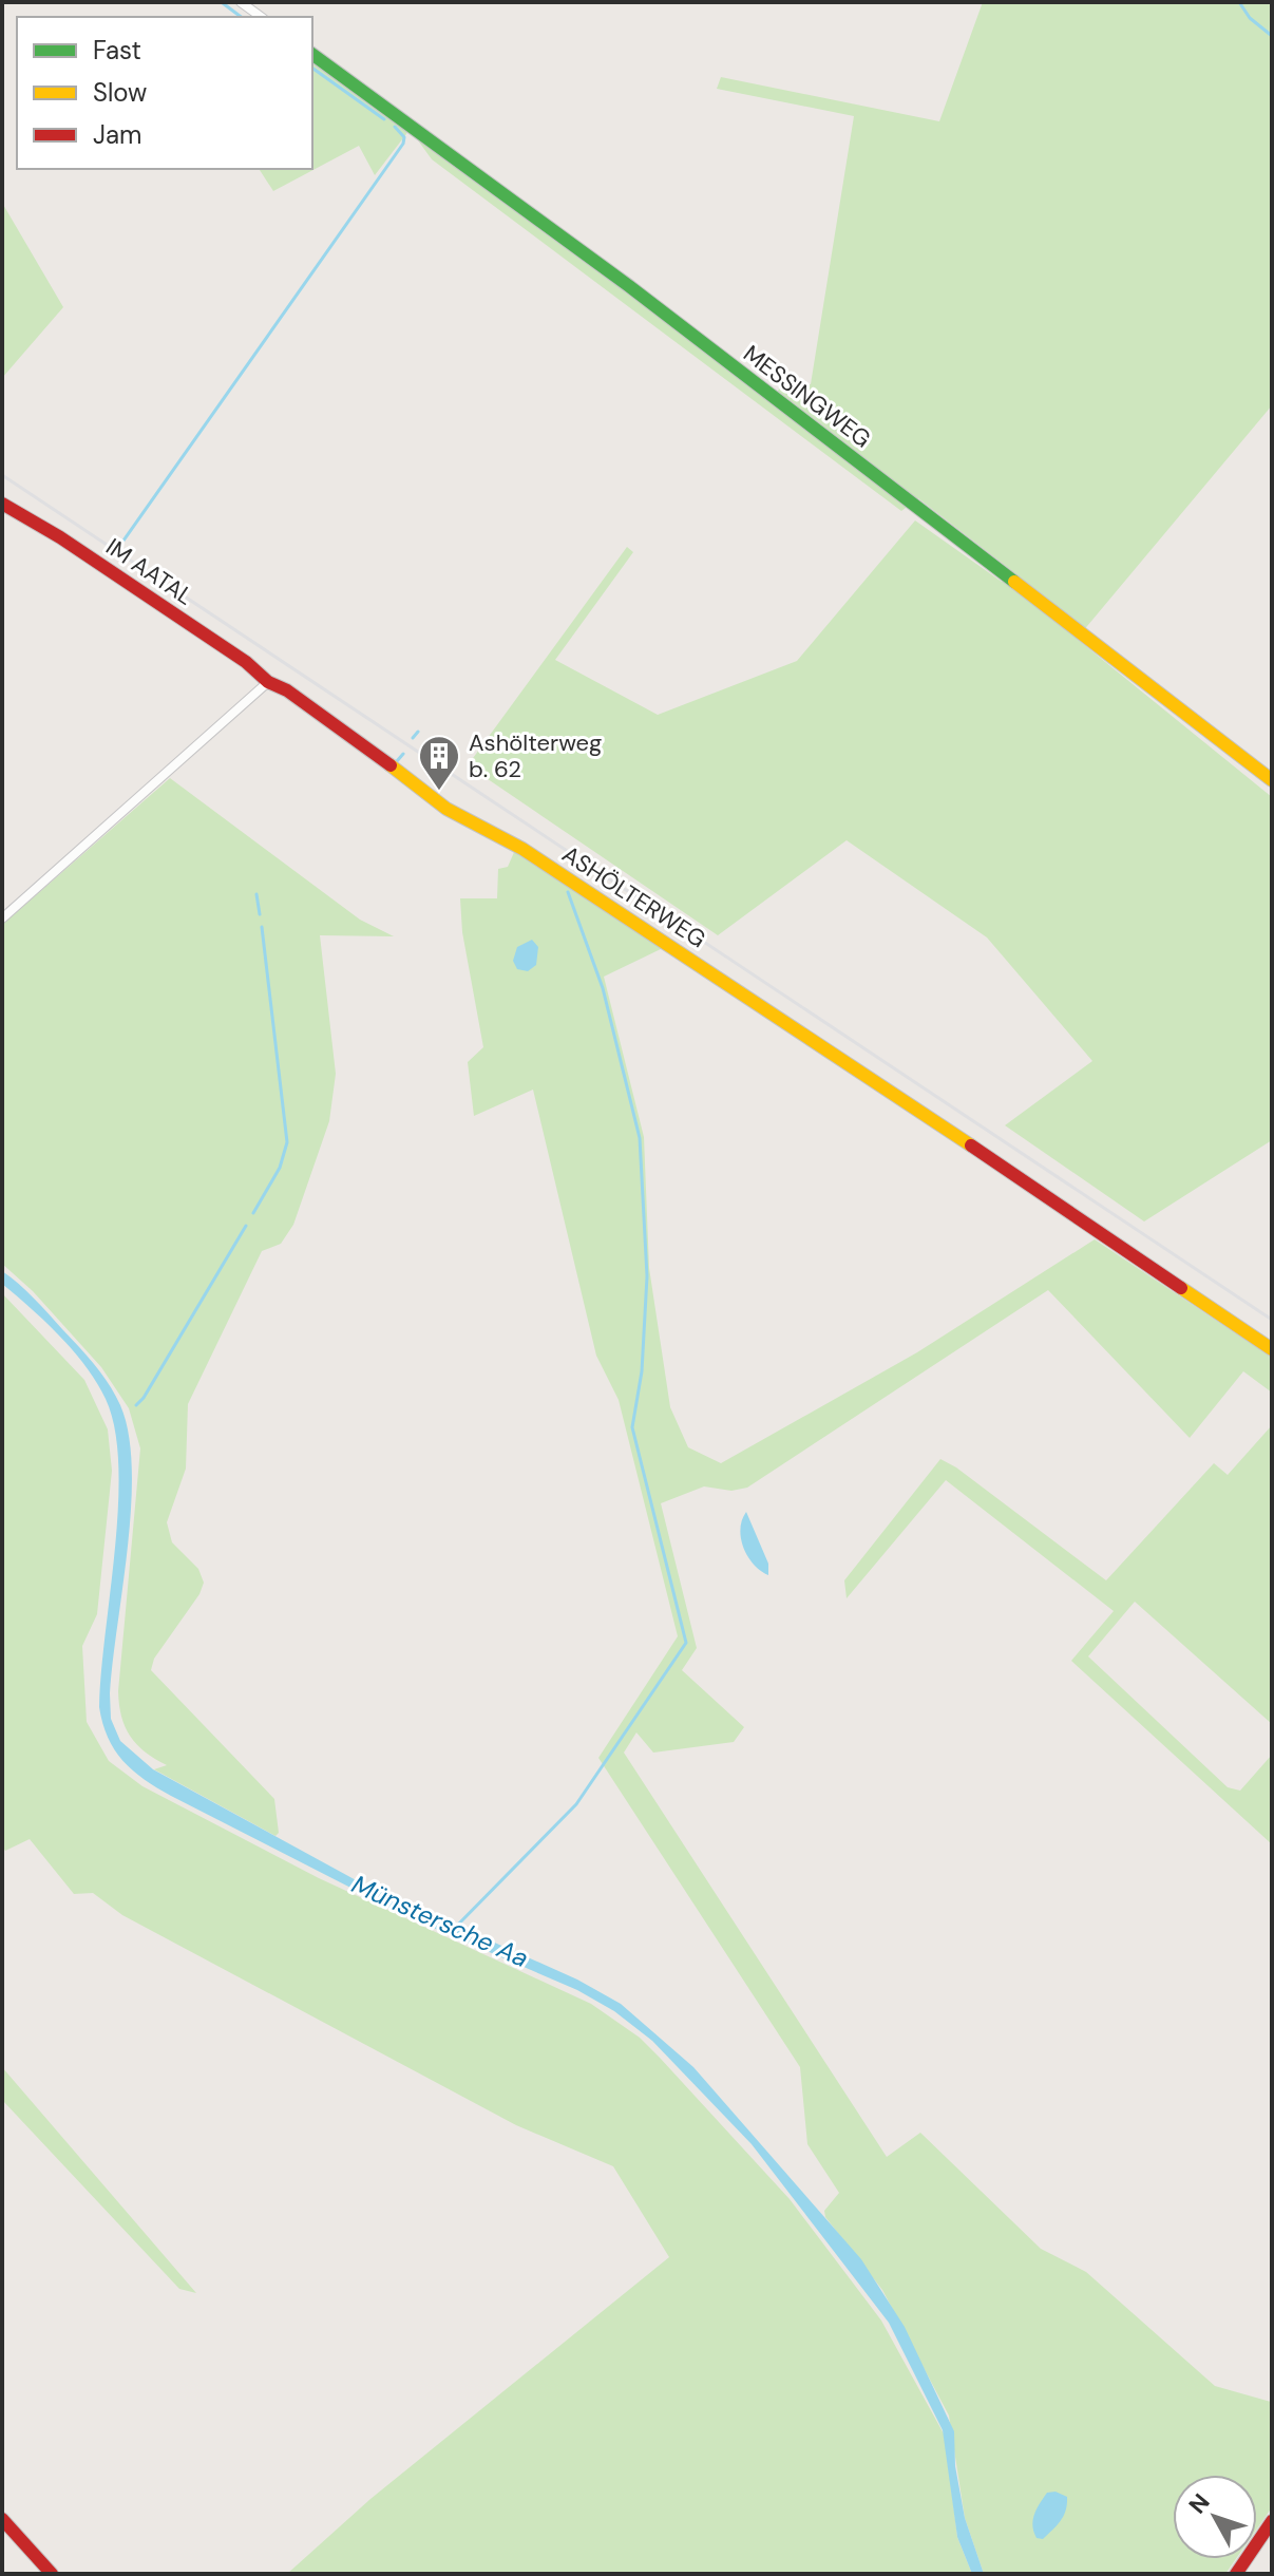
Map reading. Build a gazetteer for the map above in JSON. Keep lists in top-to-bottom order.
{
  "streets": {
    "street": ["MESSINGWEG", "IM AATAL", "ASHÖLTERWEG"]
  },
  "crossings": [
    ["IM AATAL", "ASHÖLTERWEG"]
  ],
  "water": ["Münstersche Aa"],
  "places": {
    "building": ["Ashölterweg b. 62"]
  },
  "legend": ["Fast", "Slow", "Jam"],
  "north": "top left"
}
